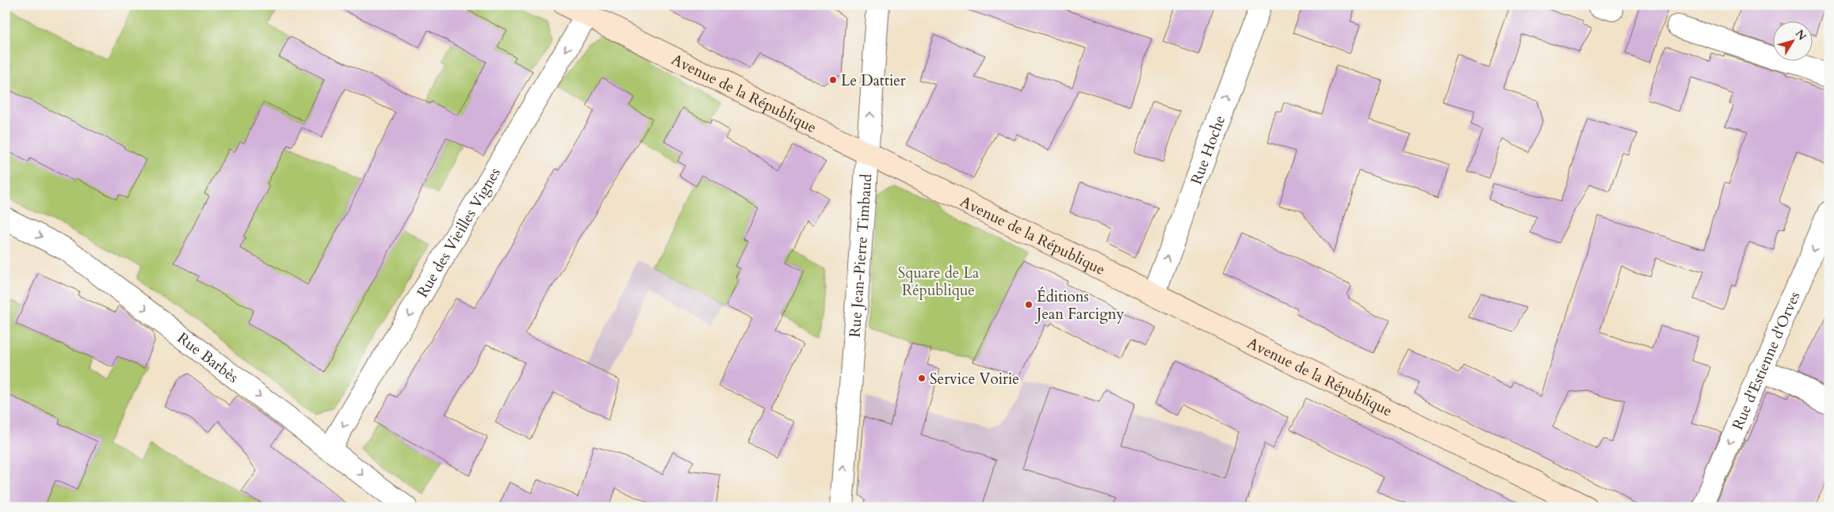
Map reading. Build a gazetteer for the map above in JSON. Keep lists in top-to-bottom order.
{
  "streets": {
    "street": [
      "Avenue de la République",
      "Rue Hoche",
      "Rue des Vieilles Vignes",
      "Rue Jean-Pierre Timbaud",
      "Rue Barbès",
      "Rue d'Estienne d'Orves"
    ]
  },
  "crossings": [
    ["Avenue de la République", "Rue Hoche"],
    ["Avenue de la République", "Rue des Vieilles Vignes"],
    ["Avenue de la République", "Rue Jean-Pierre Timbaud"],
    ["Rue des Vieilles Vignes", "Rue Barbès"]
  ],
  "one_way": [
    "Rue Hoche",
    "Rue des Vieilles Vignes",
    "Rue Jean-Pierre Timbaud",
    "Rue Barbès",
    "Rue d'Estienne d'Orves"
  ],
  "parks": ["Square de La République"],
  "places": ["Le Dattier", "Éditions Jean Farcigny", "Service Voirie"],
  "north": "top right"
}
